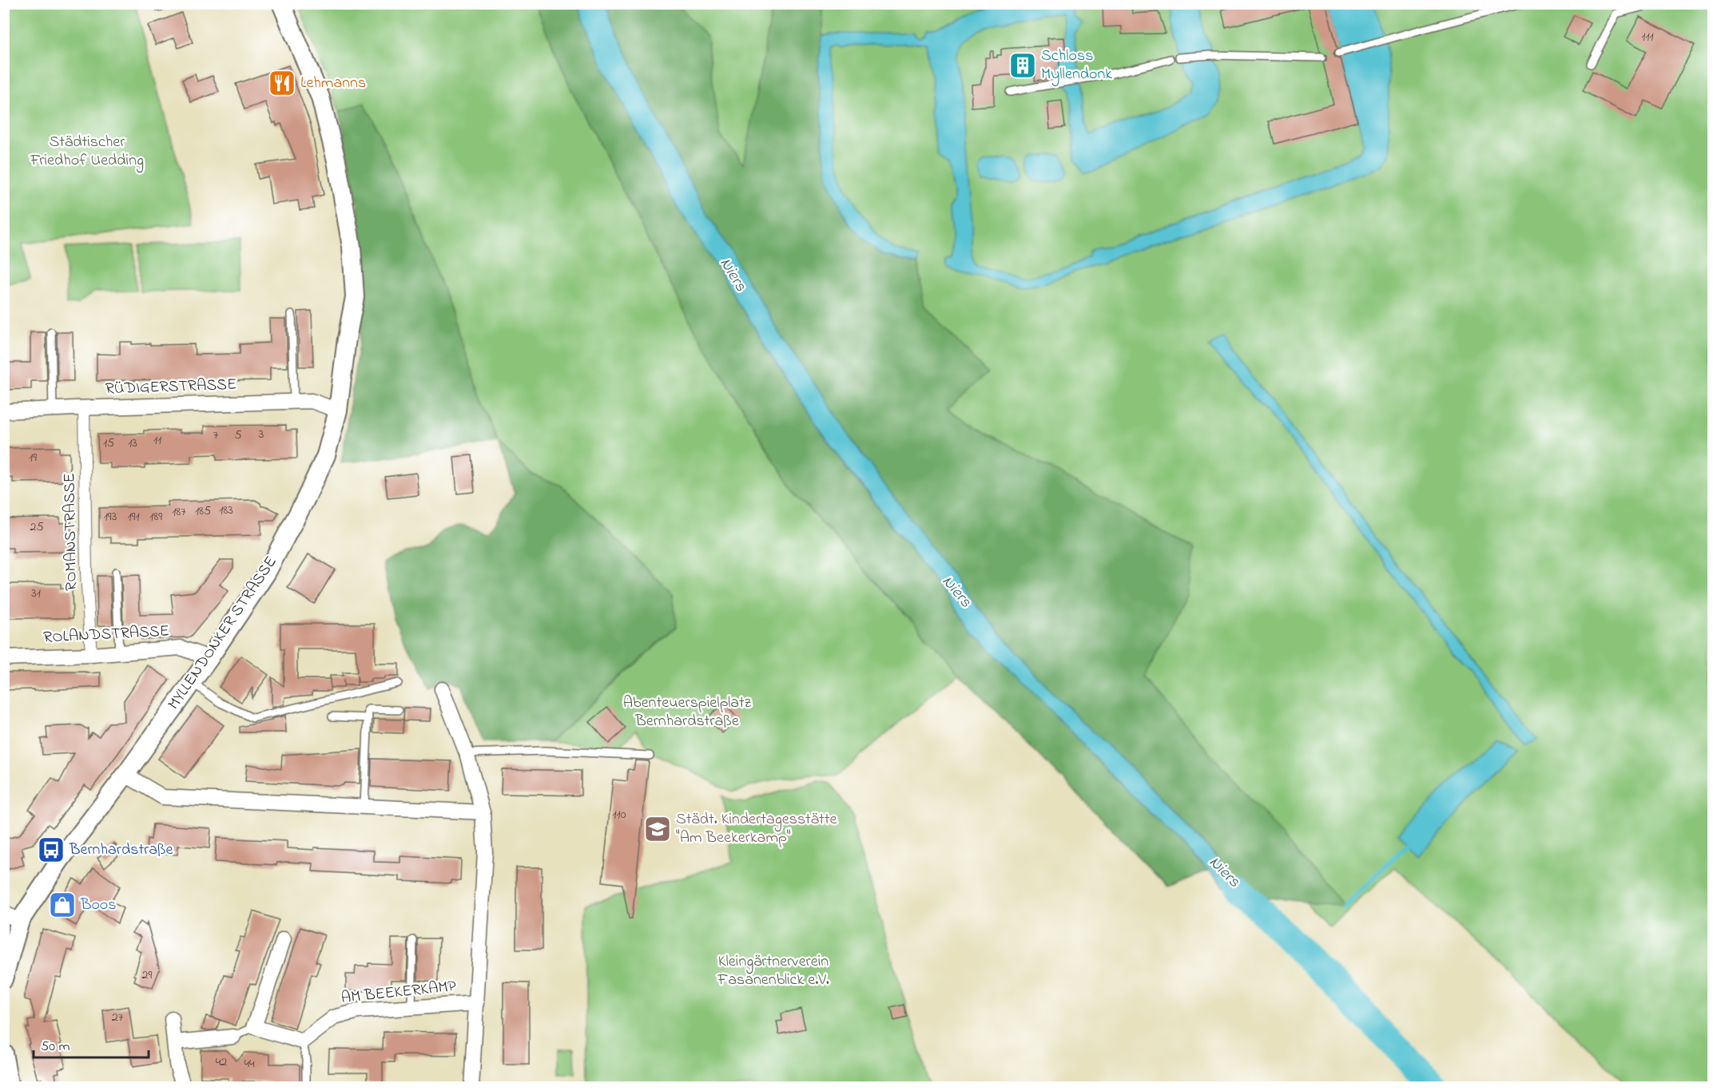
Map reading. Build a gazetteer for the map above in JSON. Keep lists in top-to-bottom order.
{
  "streets": {
    "street": [
      "RÜDIGERSTRASSE",
      "ROMANSTRASSE",
      "MYLLENDONKER STRASSE",
      "ROLANDSTRASSE",
      "AM BEEKERKAMP"
    ]
  },
  "crossings": [
    ["RÜDIGERSTRASSE", "ROMANSTRASSE"],
    ["RÜDIGERSTRASSE", "MYLLENDONKER STRASSE"],
    ["ROMANSTRASSE", "ROLANDSTRASSE"],
    ["MYLLENDONKER STRASSE", "ROLANDSTRASSE"]
  ],
  "water": ["Niers"],
  "parks": ["Städtischer Friedhof Uedding", "Abenteuerspielplatz Bernhardstraße", "Kleingärtnerverein Fasanenblick e.V."],
  "places": {
    "building": ["Schloss Myllendonk"],
    "restaurant": ["Lehmanns"],
    "school or university": ["Städt. Kindertagesstätte \"Am Beekerkamp\""],
    "bus stop": ["Bernhardstraße"],
    "shop": ["Boos"]
  },
  "house_numbers": [
    "111",
    "3",
    "7",
    "5",
    "11",
    "15",
    "13",
    "19",
    "183",
    "185",
    "187",
    "193",
    "191",
    "189",
    "25",
    "31",
    "110",
    "29",
    "27",
    "42",
    "44"
  ],
  "scale_bar": "50 m"
}
